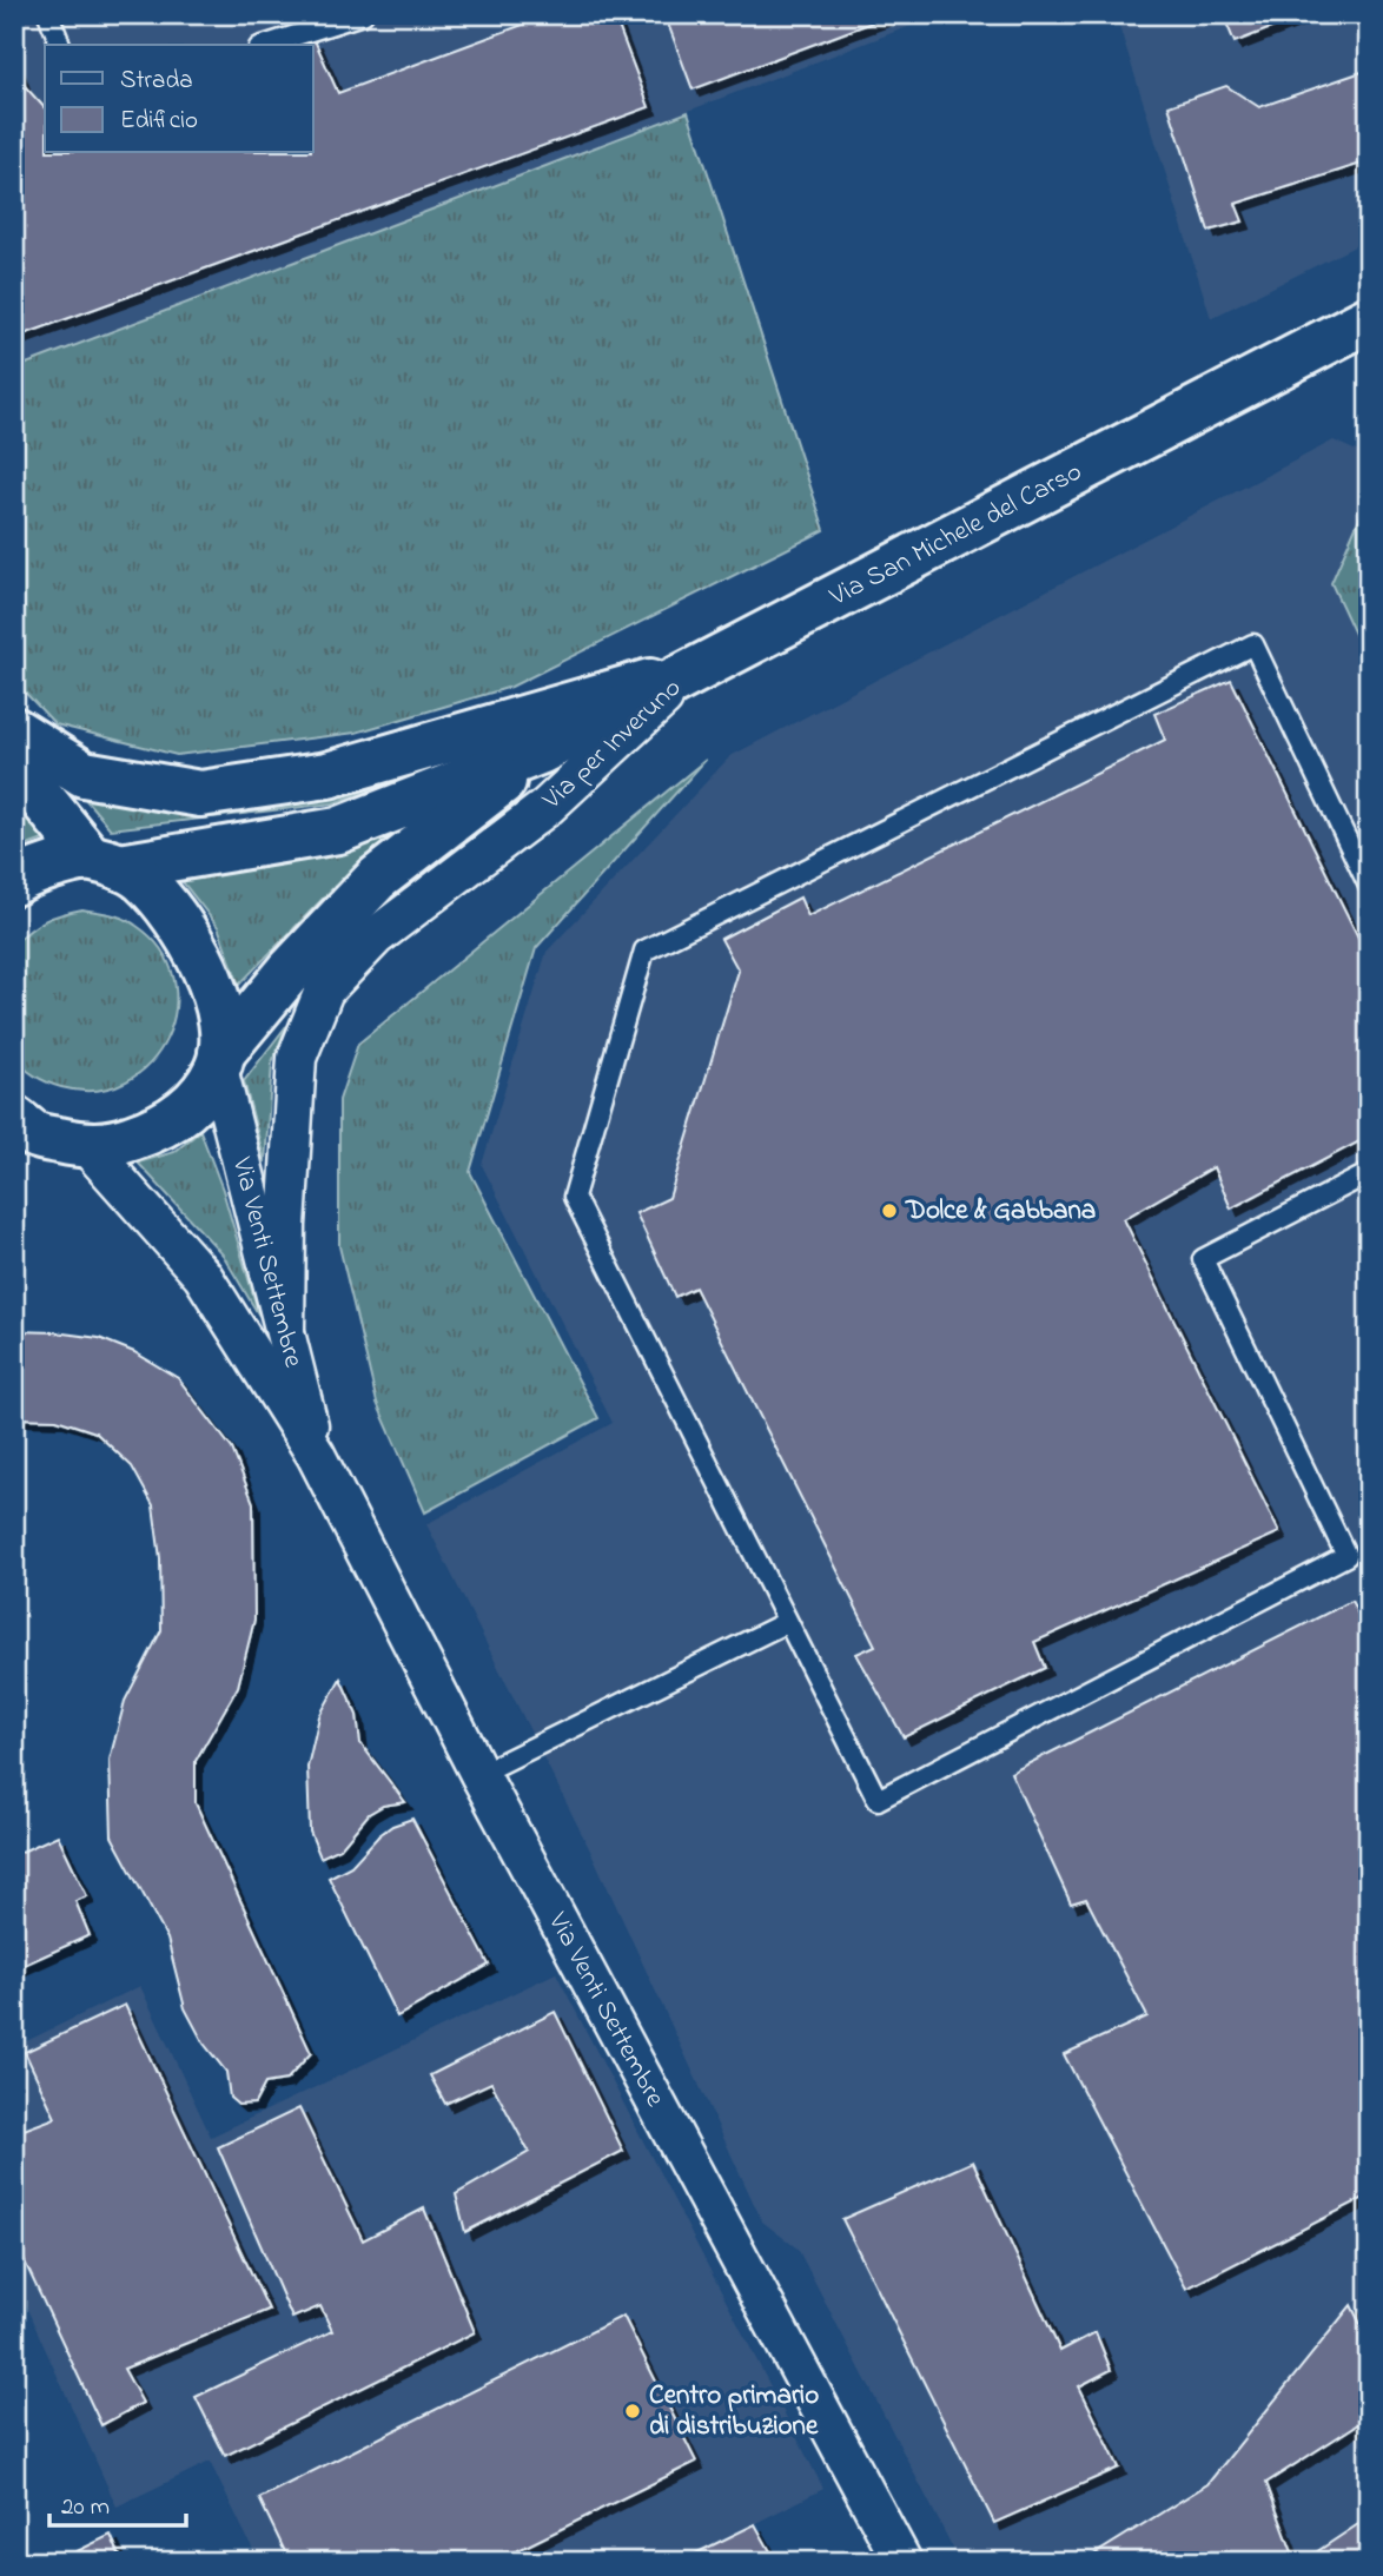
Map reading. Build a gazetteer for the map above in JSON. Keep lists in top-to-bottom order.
{
  "streets": {
    "main road": ["Via San Michele del Carso", "Via per Inveruno"],
    "street": ["Via Venti Settembre"]
  },
  "crossings": [
    ["Via San Michele del Carso", "Via per Inveruno"],
    ["Via per Inveruno", "Via Venti Settembre"]
  ],
  "places": ["Dolce & Gabbana", "Centro primario di distribuzione"],
  "legend": ["Strada", "Edificio"],
  "scale_bar": "20 m"
}
